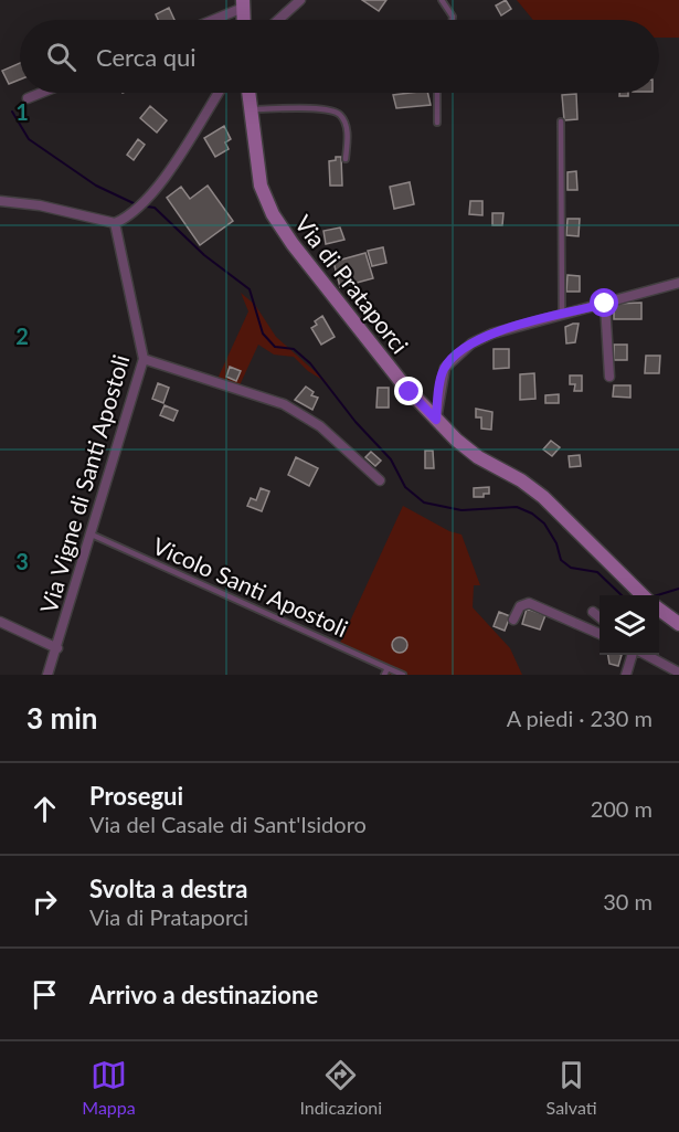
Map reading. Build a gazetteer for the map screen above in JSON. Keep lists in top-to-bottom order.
{
  "streets": {
    "street": ["Via di Prataporci", "Via Vigne di Santi Apostoli"],
    "lane": ["Vicolo Santi Apostoli"]
  },
  "crossings": [
    ["Via Vigne di Santi Apostoli", "Vicolo Santi Apostoli"]
  ],
  "page": {
    "search": "Cerca qui",
    "heading": ["3 min", "A piedi · 230 m"],
    "list": [
      ["Prosegui", "Via del Casale di Sant'Isidoro", "200 m"],
      ["Svolta a destra", "Via di Prataporci", "30 m"],
      "Arrivo a destinazione"
    ],
    "nav": ["Mappa", "Indicazioni", "Salvati"]
  },
  "grid": {
    "rows": ["1", "2", "3"]
  }
}
